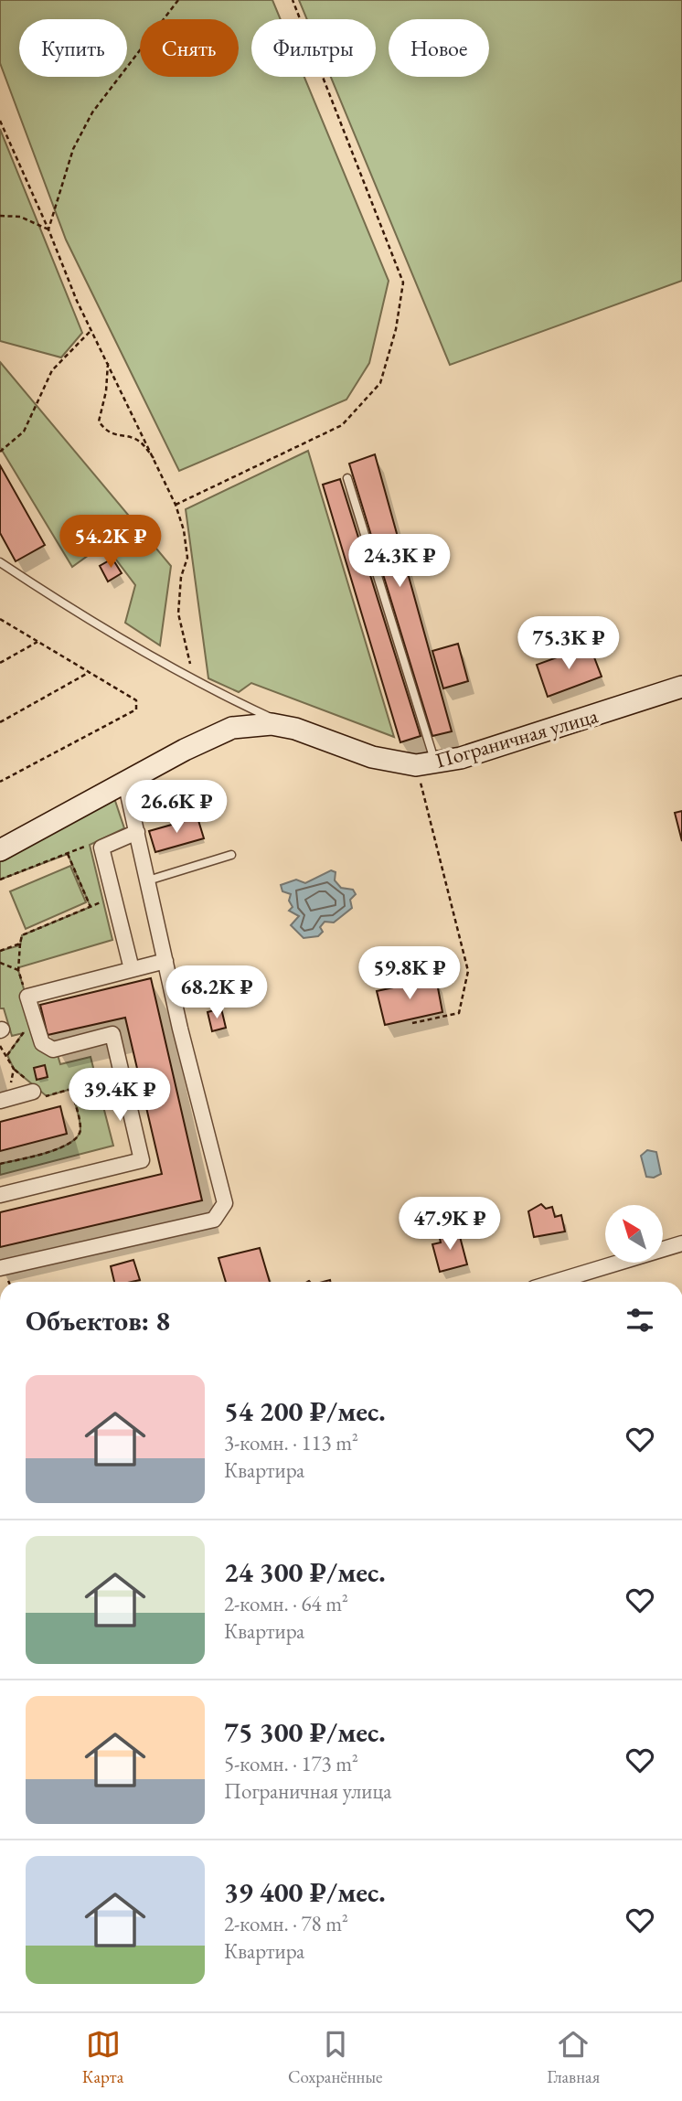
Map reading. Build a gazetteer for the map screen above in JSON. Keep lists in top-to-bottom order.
{
  "streets": {
    "street": ["Пограничная улица"]
  },
  "north": "top left",
  "page": {
    "chip": [
      "Купить",
      "Снять",
      "Фильтры",
      "Новое"
    ],
    "price": [
      "54.2K ₽",
      "24.3K ₽",
      "75.3K ₽",
      "26.6K ₽",
      "59.8K ₽",
      "68.2K ₽",
      "39.4K ₽",
      "47.9K ₽"
    ],
    "heading": "Объектов: 8",
    "list": [
      {
        "name": "54 200 ₽/мес.",
        "note": "3-комн. · 113 m² · Квартира"
      },
      {
        "name": "24 300 ₽/мес.",
        "note": "2-комн. · 64 m² · Квартира"
      },
      {
        "name": "75 300 ₽/мес.",
        "note": "5-комн. · 173 m² · Пограничная улица"
      },
      {
        "name": "39 400 ₽/мес.",
        "note": "2-комн. · 78 m² · Квартира"
      }
    ],
    "tabs": ["Карта", "Сохранённые", "Главная"]
  }
}
